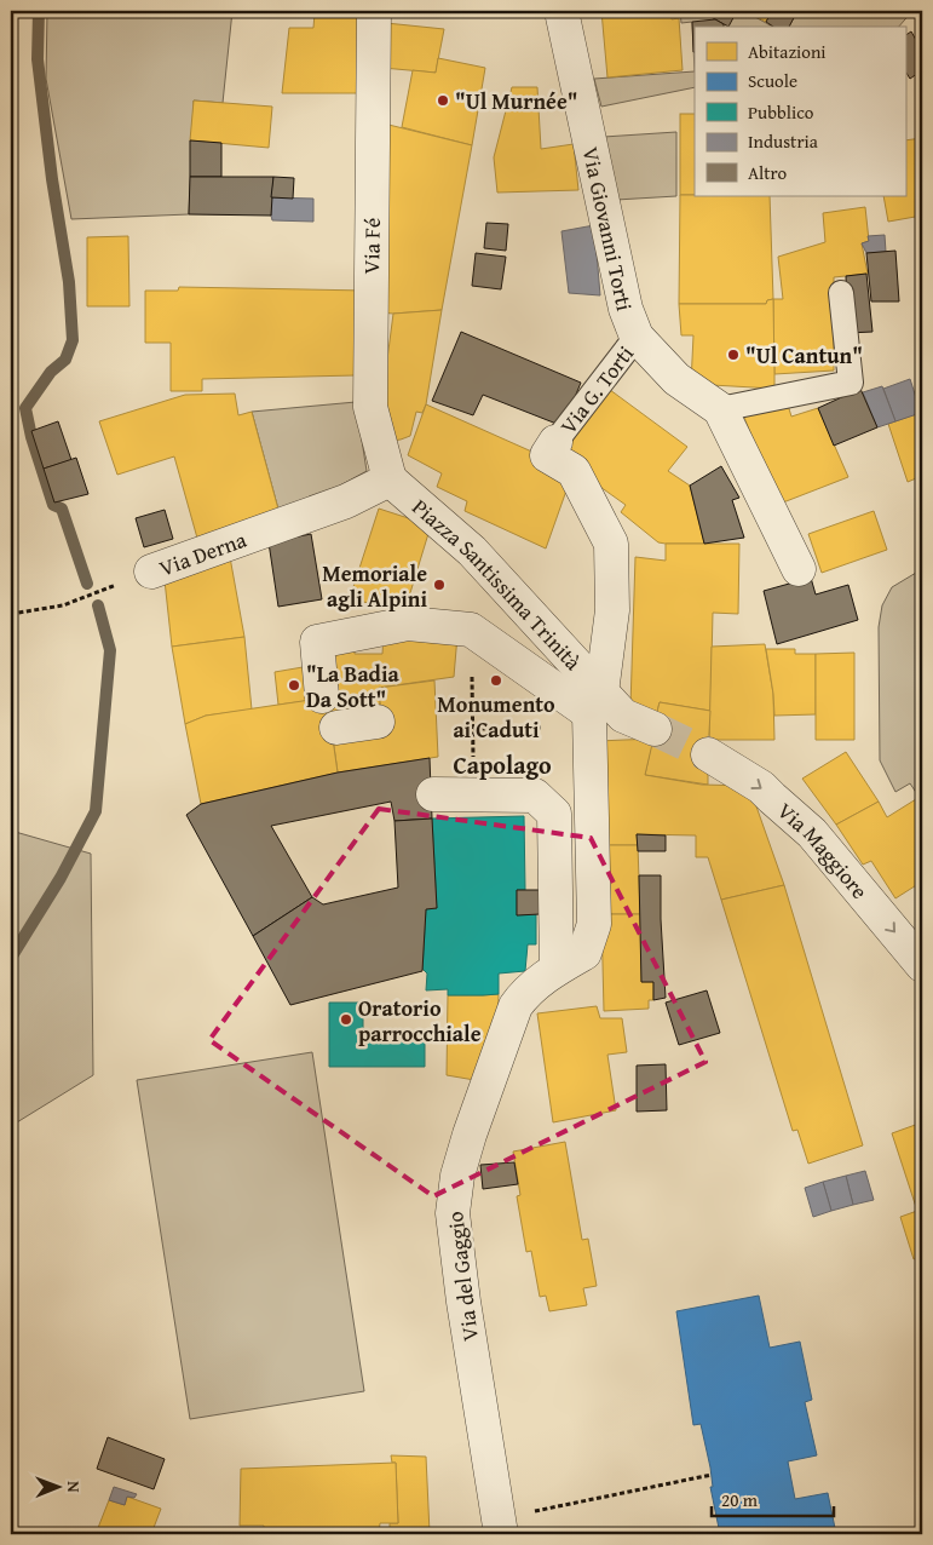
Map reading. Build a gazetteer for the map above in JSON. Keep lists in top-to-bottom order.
{
  "streets": {
    "street": [
      "Via Giovanni Torti",
      "Via Fé",
      "Via Derna",
      "Piazza Santissima Trinità",
      "Via Maggiore",
      "Via del Gaggio"
    ],
    "lane": ["Via G. Torti"]
  },
  "crossings": [
    ["Via Giovanni Torti", "Via G. Torti"],
    ["Via Fé", "Via Derna"],
    ["Via Fé", "Piazza Santissima Trinità"],
    ["Via G. Torti", "Piazza Santissima Trinità"],
    ["Via Derna", "Piazza Santissima Trinità"],
    ["Piazza Santissima Trinità", "Via del Gaggio"]
  ],
  "one_way": ["Via Maggiore"],
  "districts": ["Capolago"],
  "places": [
    "\"Ul Murnée\"",
    "\"Ul Cantun\"",
    "Memoriale agli Alpini",
    "Monumento ai Caduti",
    "\"La Badia Da Sott\"",
    "Oratorio parrocchiale"
  ],
  "legend": [
    "Abitazioni",
    "Scuole",
    "Pubblico",
    "Industria",
    "Altro"
  ],
  "scale_bar": "20 m",
  "north": "right"
}
